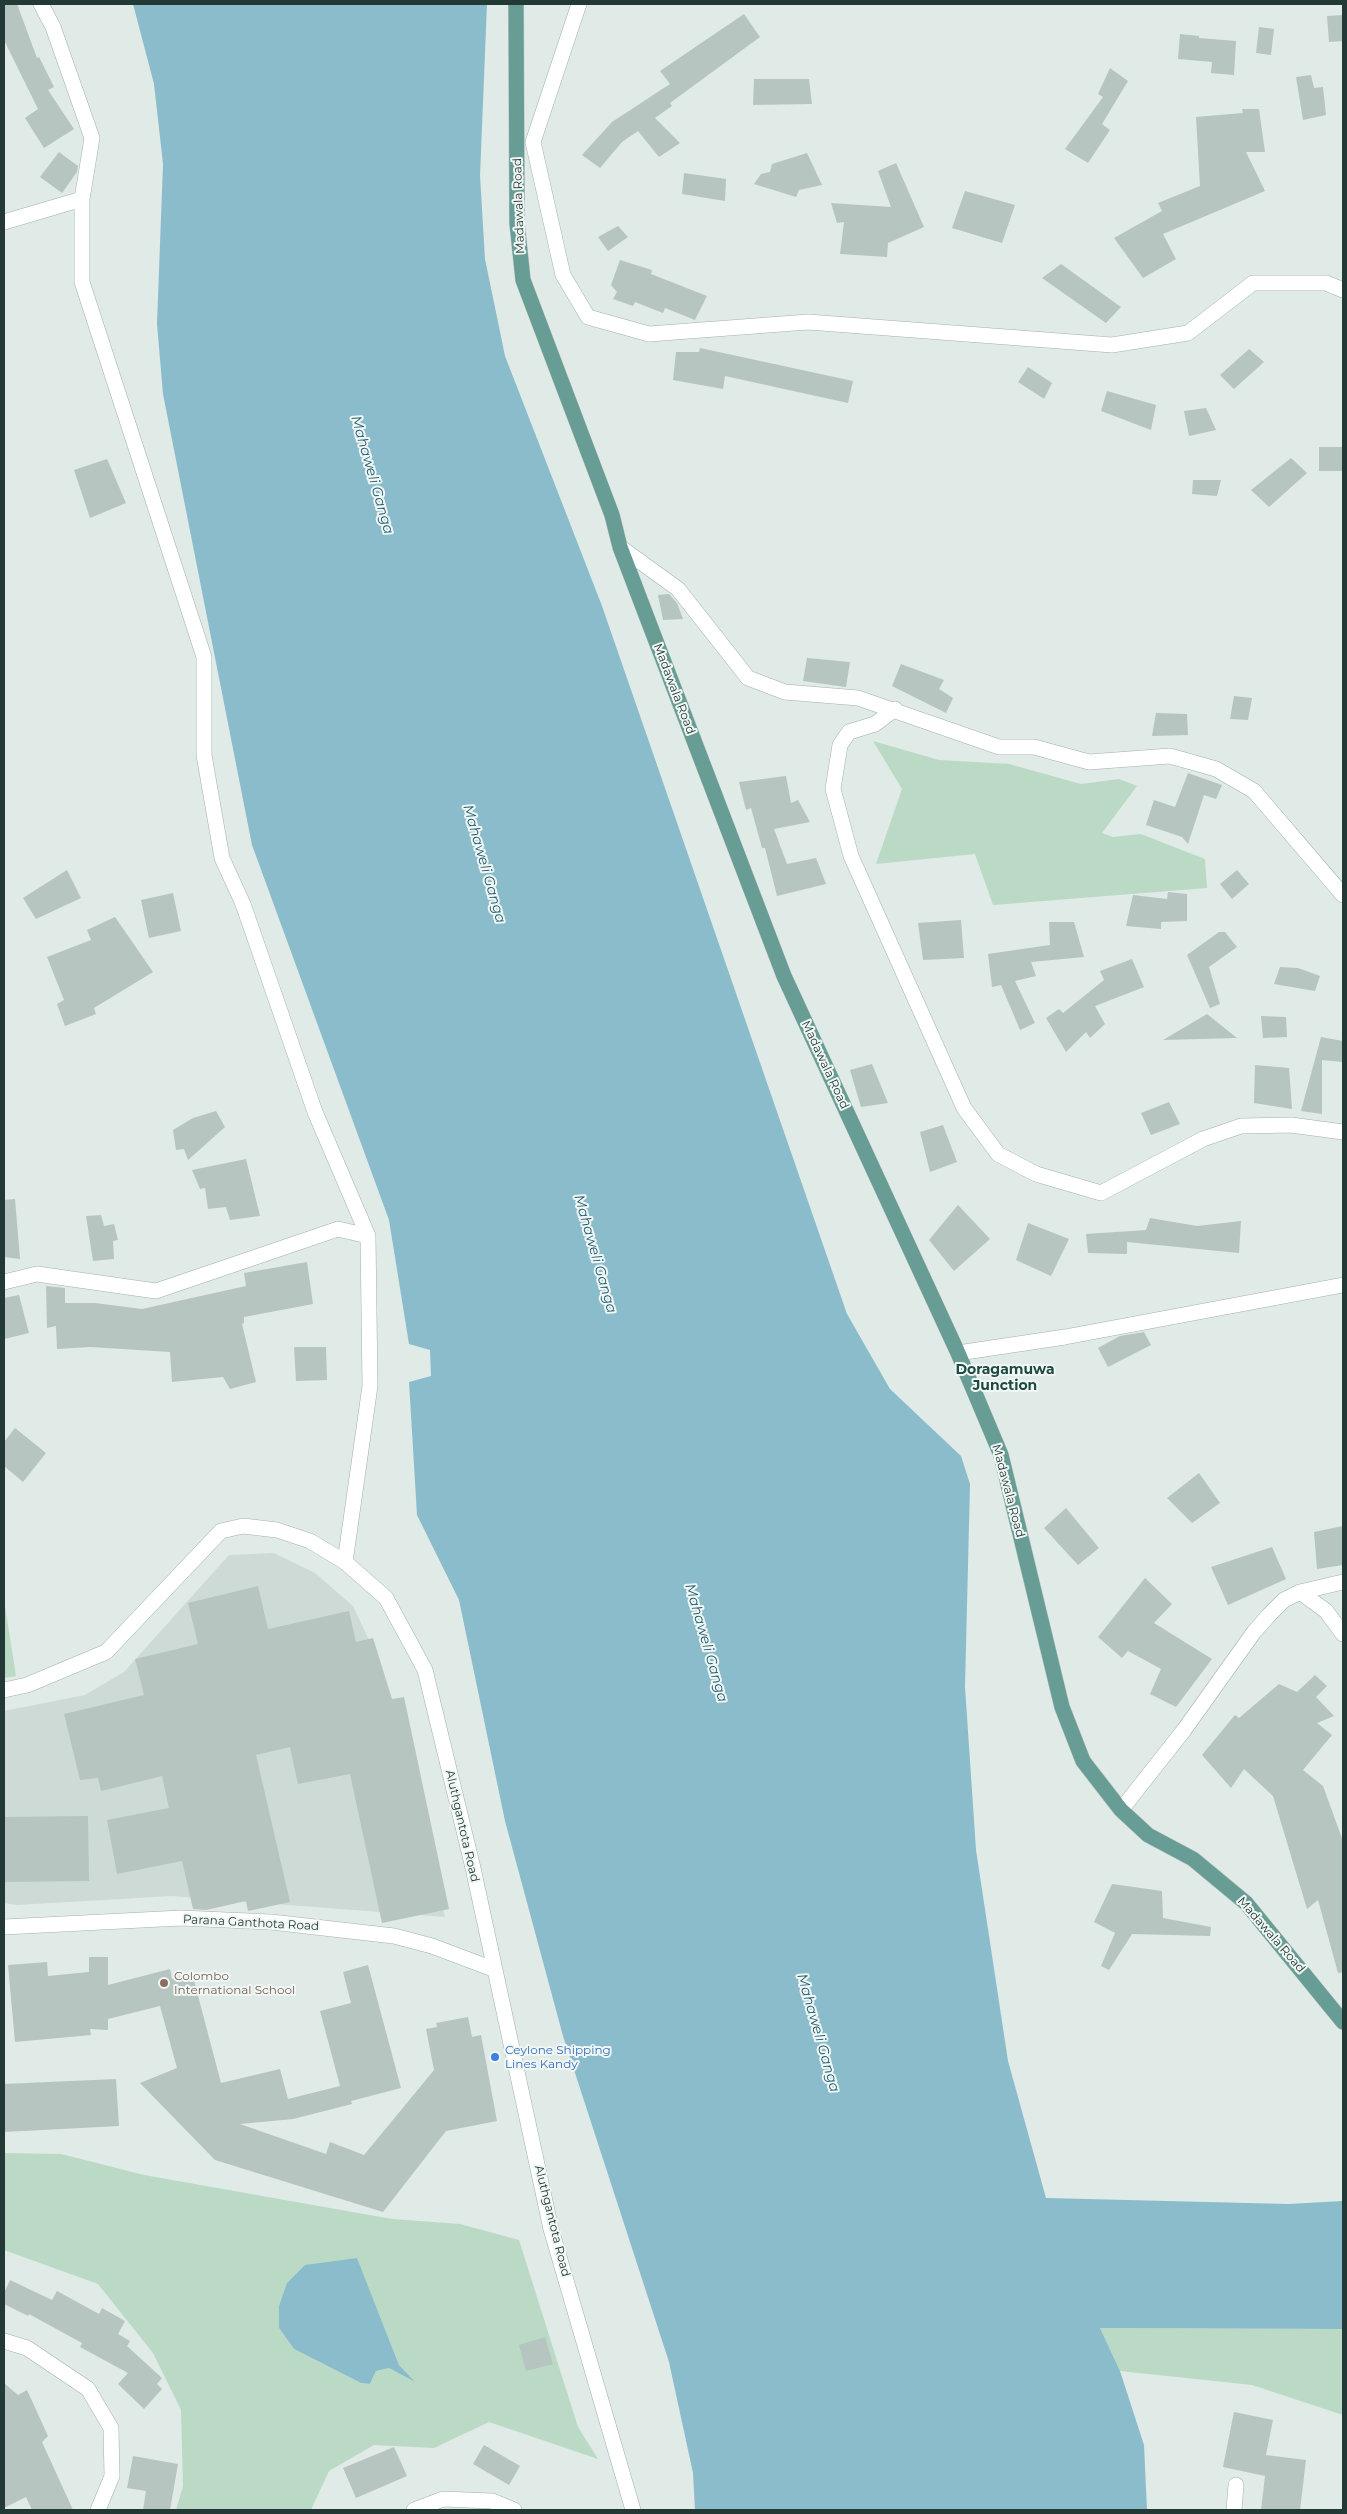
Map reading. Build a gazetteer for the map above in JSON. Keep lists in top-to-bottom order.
{
  "streets": {
    "main road": ["Madawala Road"],
    "street": ["Aluthgantota Road", "Parana Ganthota Road"]
  },
  "crossings": [
    ["Aluthgantota Road", "Parana Ganthota Road"]
  ],
  "districts": ["Doragamuwa Junction"],
  "water": ["Mahaweli Ganga"],
  "places": ["Colombo International School", "Ceylone Shipping Lines Kandy"]
}
